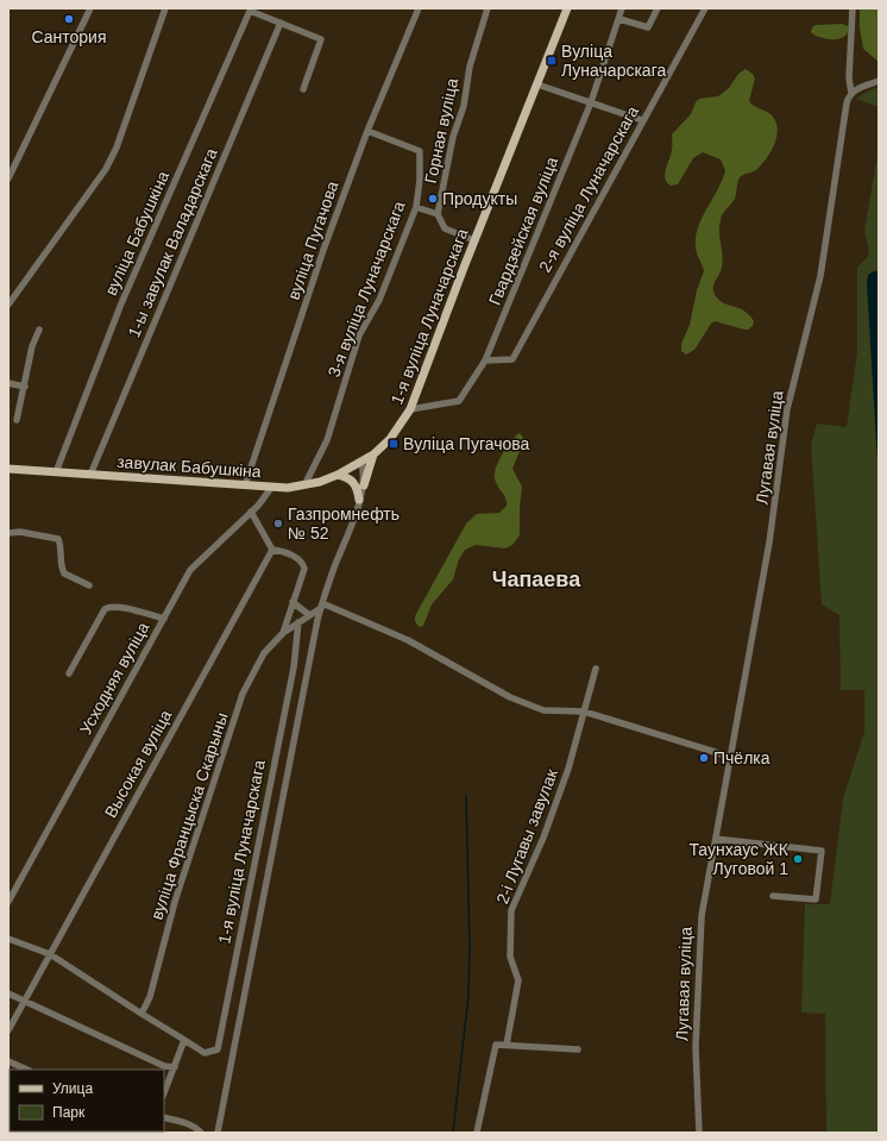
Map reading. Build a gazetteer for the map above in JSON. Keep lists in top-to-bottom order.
{
  "streets": {
    "main road": ["1-я вуліца Луначарскага", "завулак Бабушкіна"],
    "street": [
      "Горная вуліца",
      "2-я вуліца Луначарскага",
      "Гвардзейская вуліца",
      "вуліца Бабушкіна",
      "вуліца Пугачова",
      "1-ы завулак Валадарскага",
      "3-я вуліца Луначарскага",
      "Лугавая вуліца",
      "Усходняя вуліца",
      "Высокая вуліца",
      "вуліца Францыска Скарыны",
      "2-і Лугавы завулак"
    ]
  },
  "crossings": [
    ["2-я вуліца Луначарскага", "Гвардзейская вуліца"],
    ["Гвардзейская вуліца", "1-я вуліца Луначарскага"],
    ["вуліца Бабушкіна", "завулак Бабушкіна"],
    ["вуліца Пугачова", "3-я вуліца Луначарскага"],
    ["вуліца Пугачова", "завулак Бабушкіна"],
    ["1-ы завулак Валадарскага", "завулак Бабушкіна"],
    ["3-я вуліца Луначарскага", "завулак Бабушкіна"],
    ["1-я вуліца Луначарскага", "завулак Бабушкіна"],
    ["завулак Бабушкіна", "Усходняя вуліца"],
    ["Высокая вуліца", "вуліца Францыска Скарыны"]
  ],
  "districts": ["Чапаева"],
  "places": {
    "other": [
      "Сантория",
      "Продукты",
      "Газпромнефть № 52",
      "Пчёлка",
      "Таунхаус ЖК Луговой 1"
    ],
    "transit": ["Вуліца Луначарскага", "Вуліца Пугачова"]
  },
  "legend": ["Улица", "Парк"]
}
